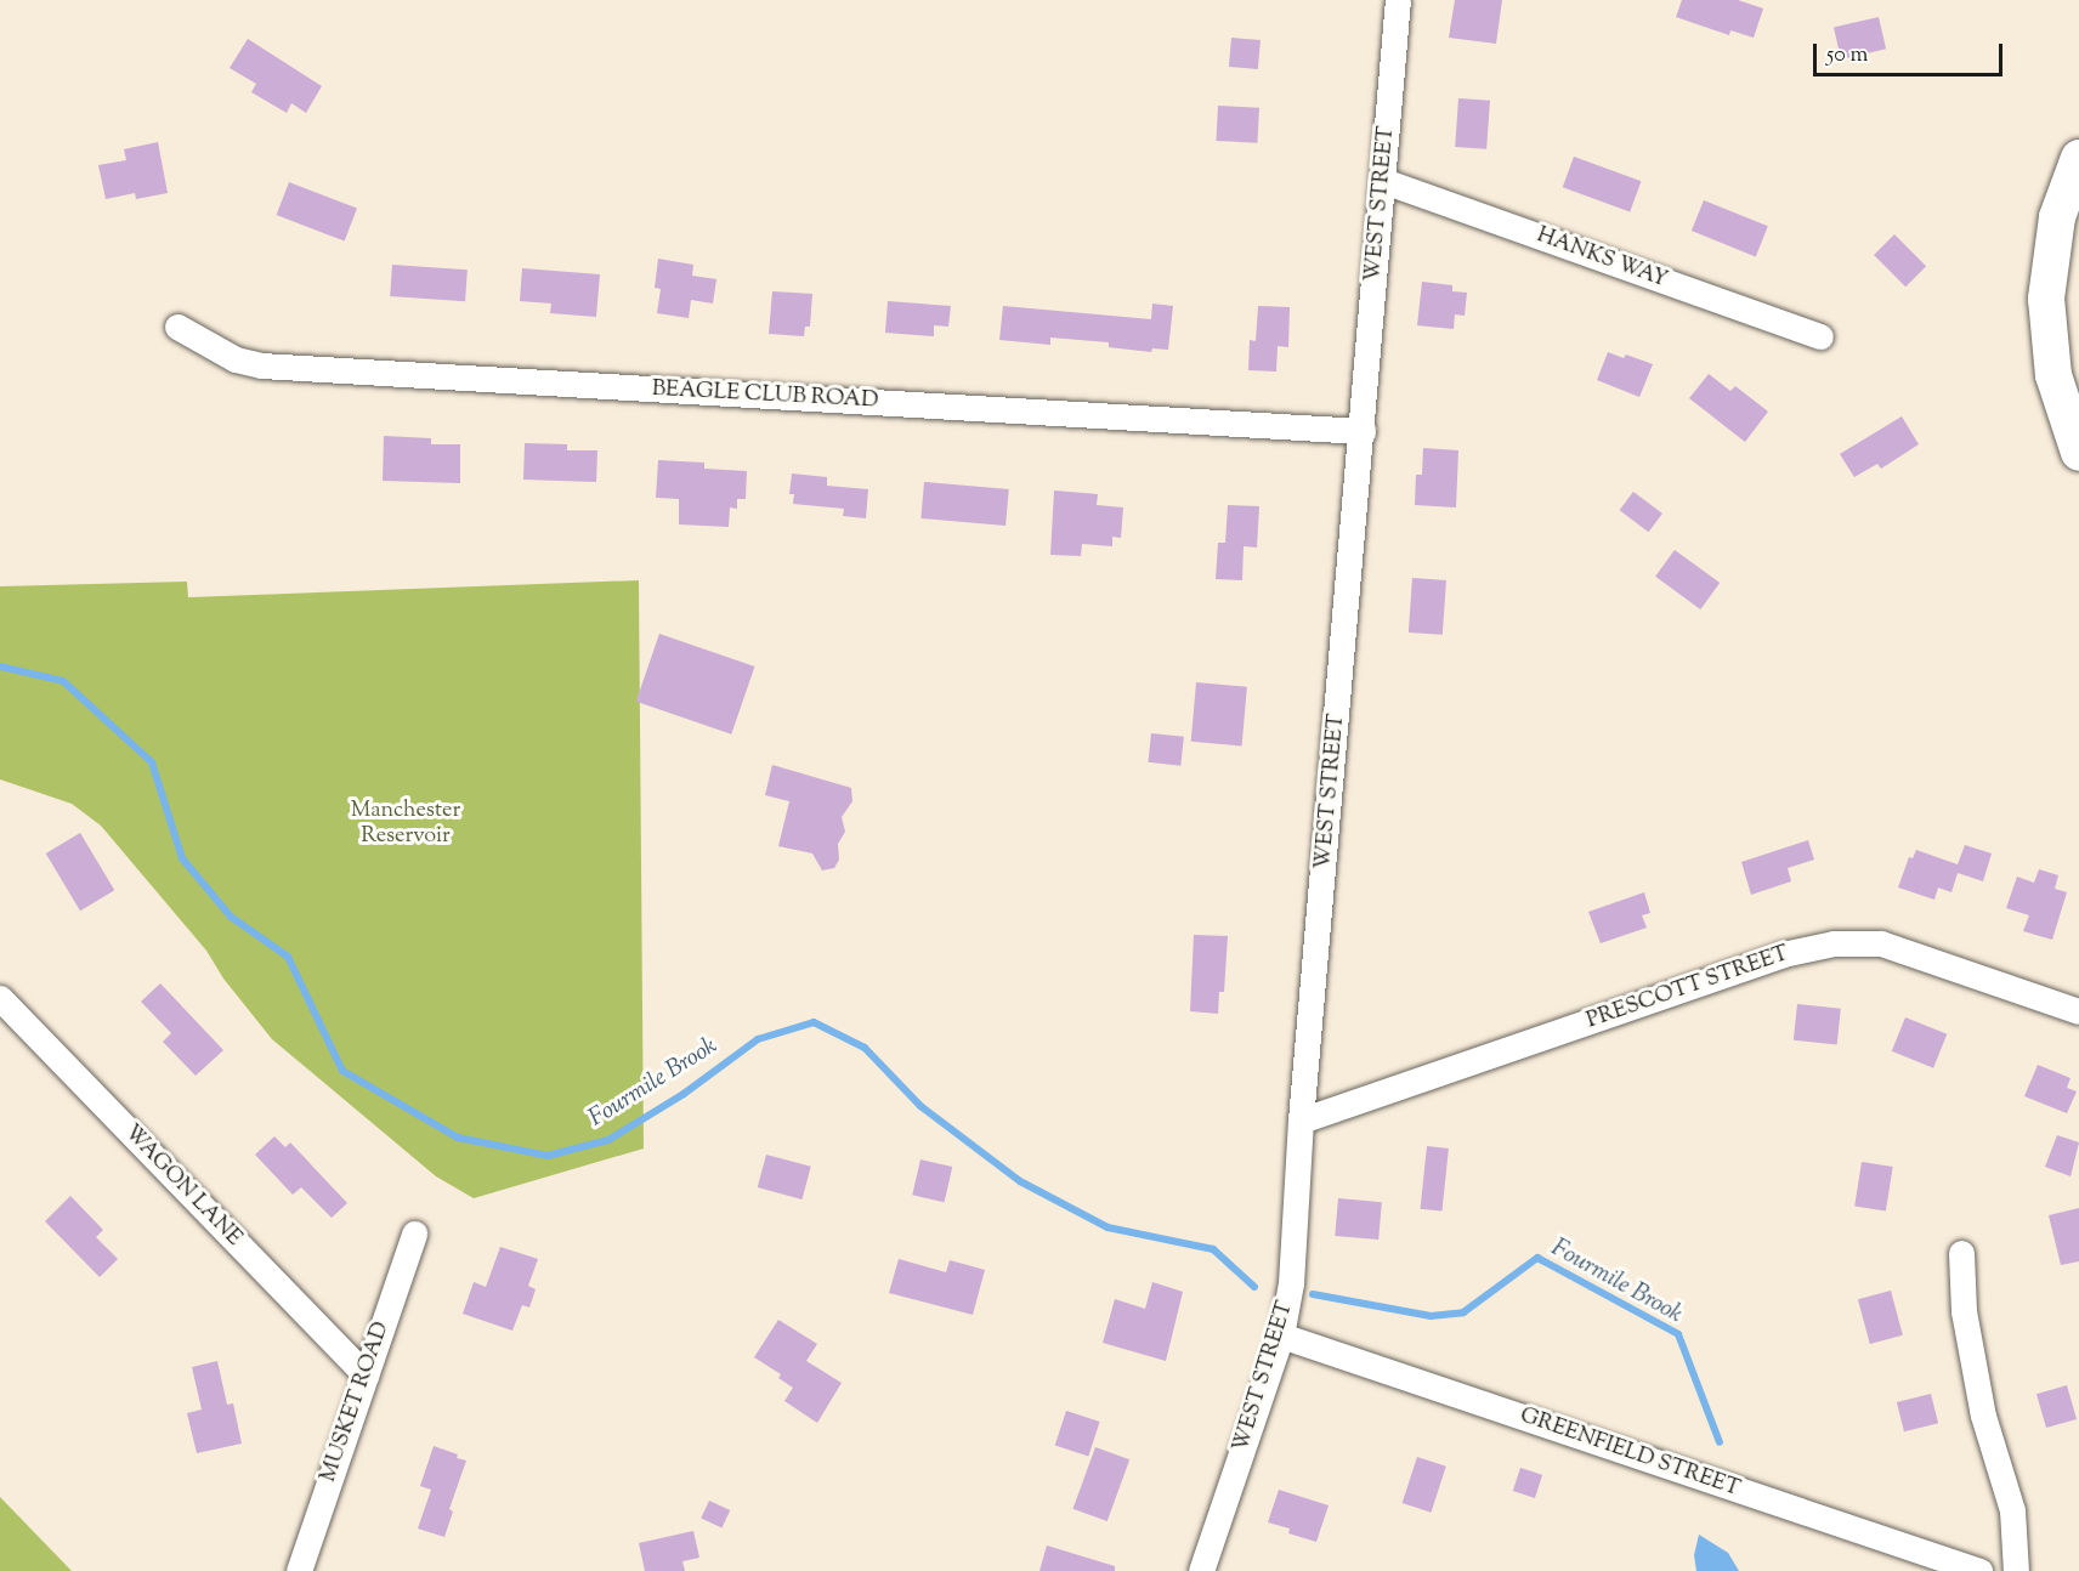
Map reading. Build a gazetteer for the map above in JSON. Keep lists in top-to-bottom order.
{
  "streets": {
    "street": [
      "WEST STREET",
      "HANKS WAY",
      "BEAGLE CLUB ROAD",
      "PRESCOTT STREET",
      "WAGON LANE",
      "MUSKET ROAD",
      "GREENFIELD STREET"
    ]
  },
  "crossings": [
    ["WEST STREET", "HANKS WAY"],
    ["WEST STREET", "BEAGLE CLUB ROAD"],
    ["WEST STREET", "PRESCOTT STREET"],
    ["WEST STREET", "GREENFIELD STREET"],
    ["WAGON LANE", "MUSKET ROAD"]
  ],
  "water": ["Fourmile Brook"],
  "parks": ["Manchester Reservoir"],
  "scale_bar": "50 m"
}
